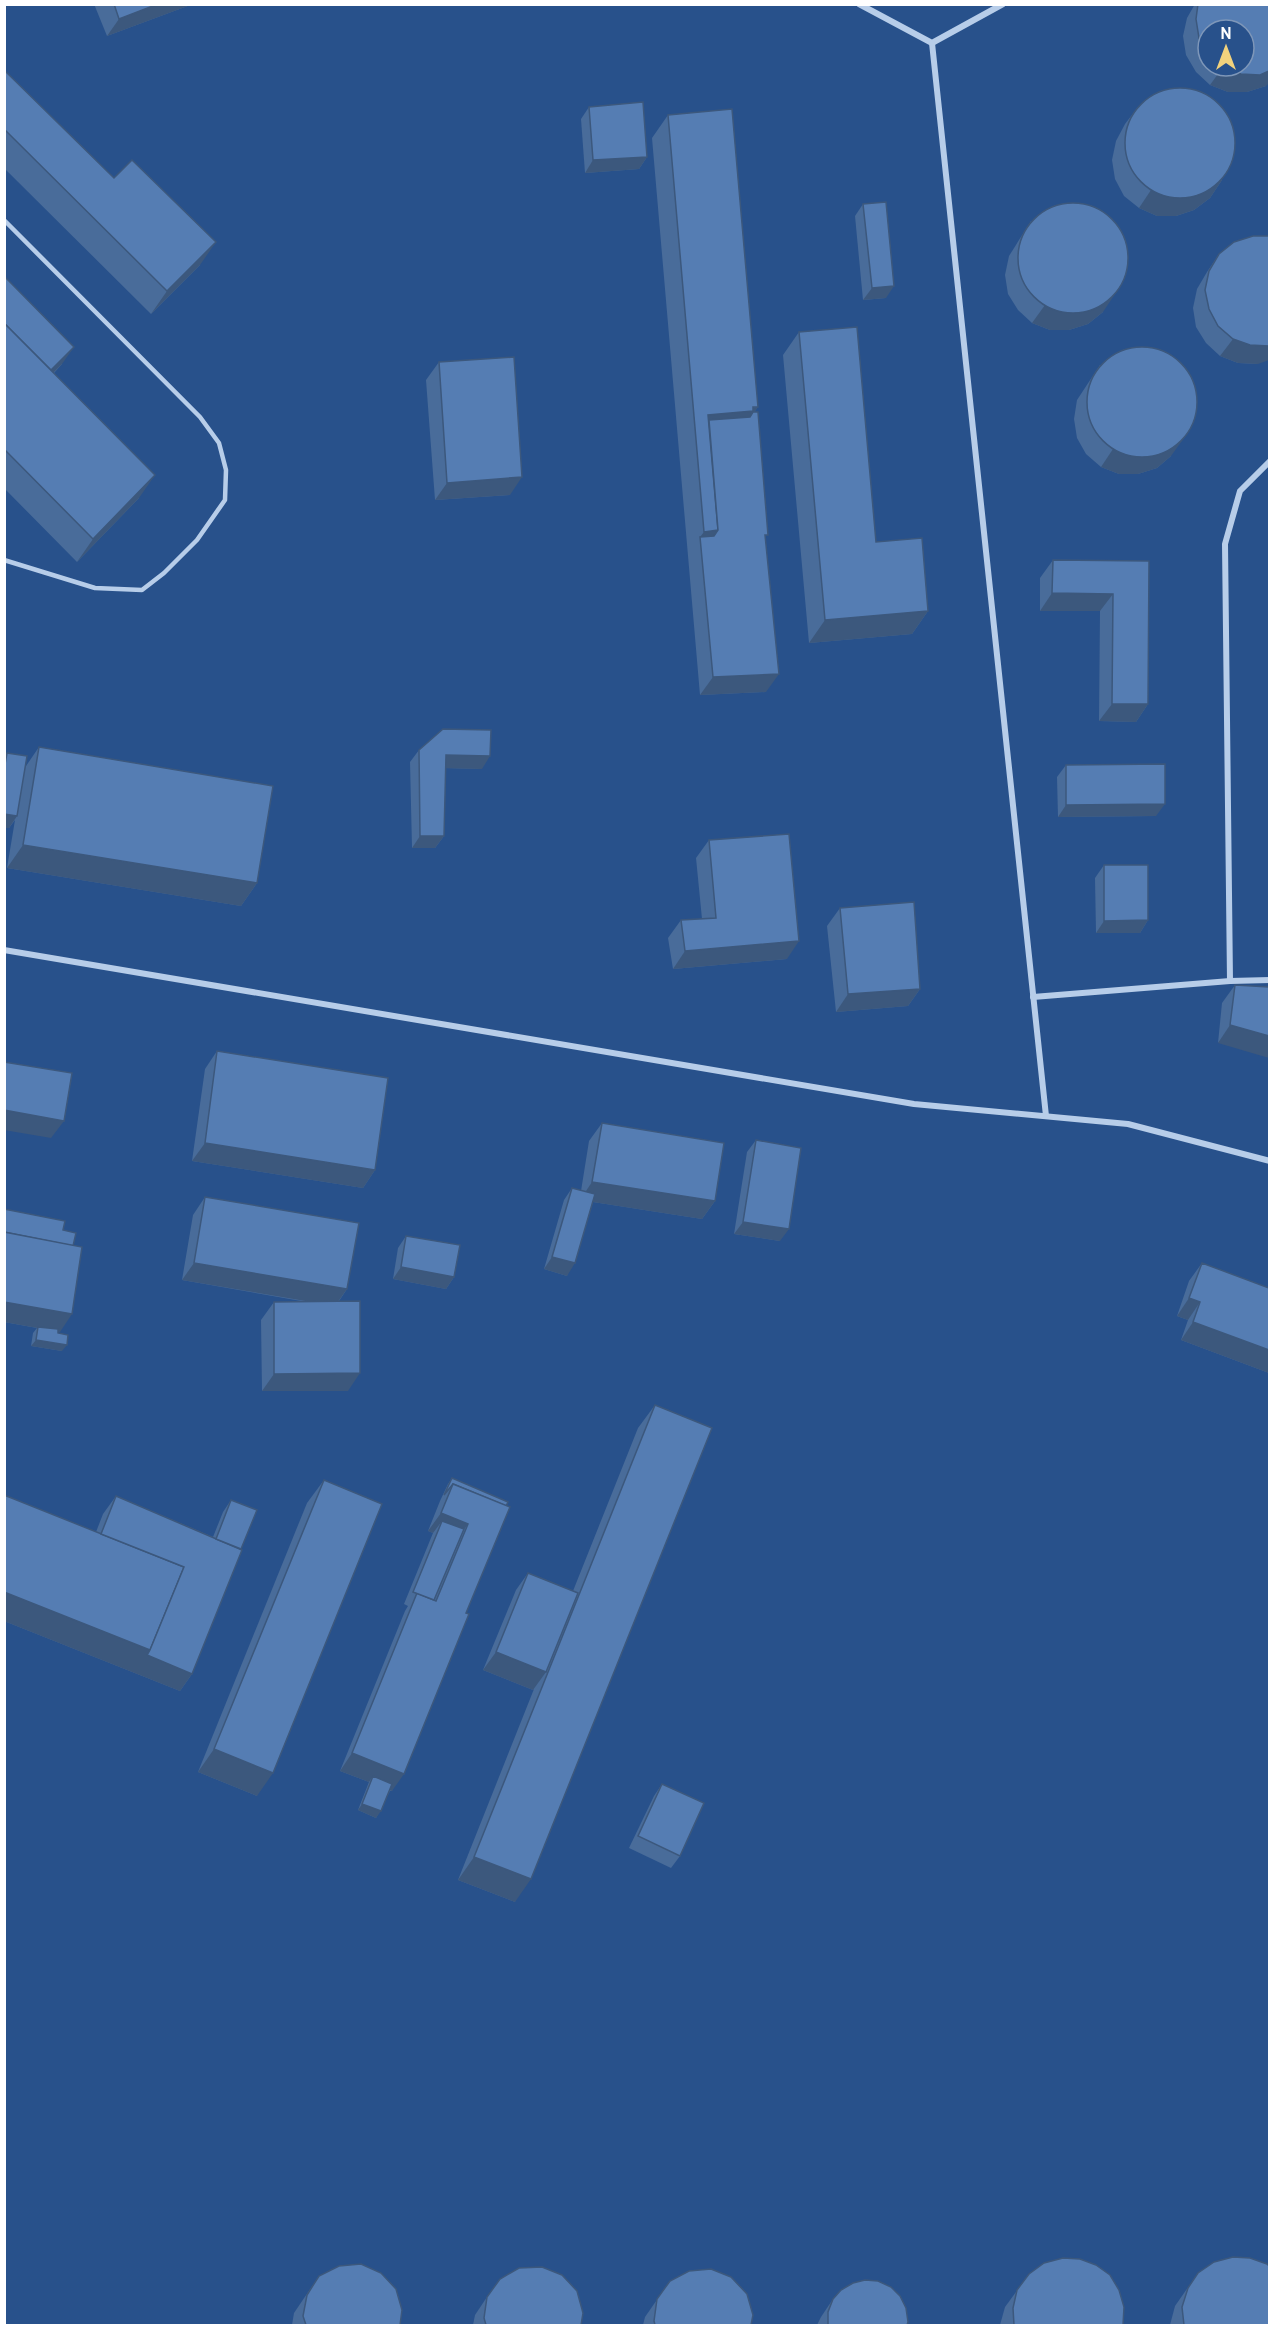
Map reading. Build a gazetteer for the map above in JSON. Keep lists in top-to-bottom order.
{
  "north": "top"
}
